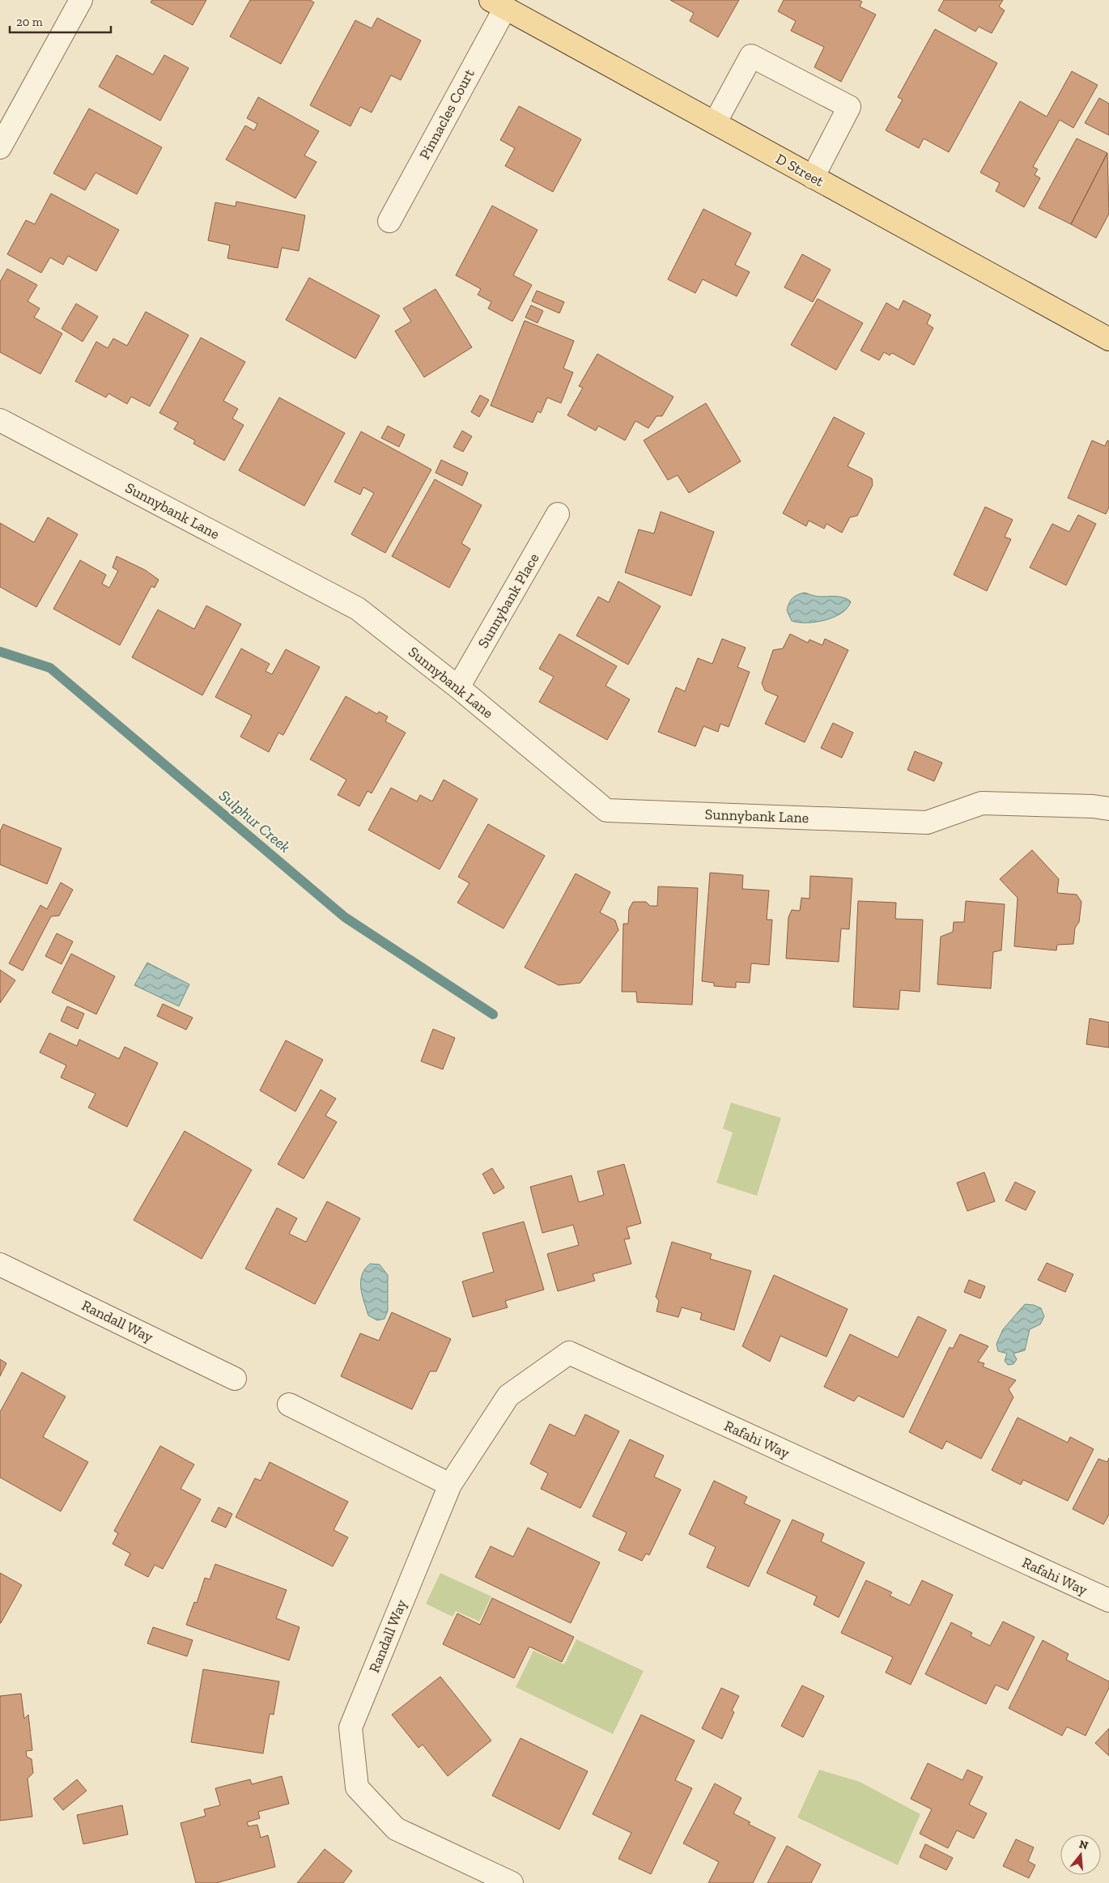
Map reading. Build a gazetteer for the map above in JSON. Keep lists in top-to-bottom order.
{
  "streets": {
    "main road": ["D Street"],
    "street": [
      "Pinnacles Court",
      "Sunnybank Lane",
      "Sunnybank Place",
      "Randall Way",
      "Rafahi Way"
    ]
  },
  "crossings": [
    ["Pinnacles Court", "D Street"],
    ["Sunnybank Lane", "Sunnybank Place"],
    ["Randall Way", "Rafahi Way"]
  ],
  "water": ["Sulphur Creek"],
  "scale_bar": "20 m",
  "north": "top"
}
